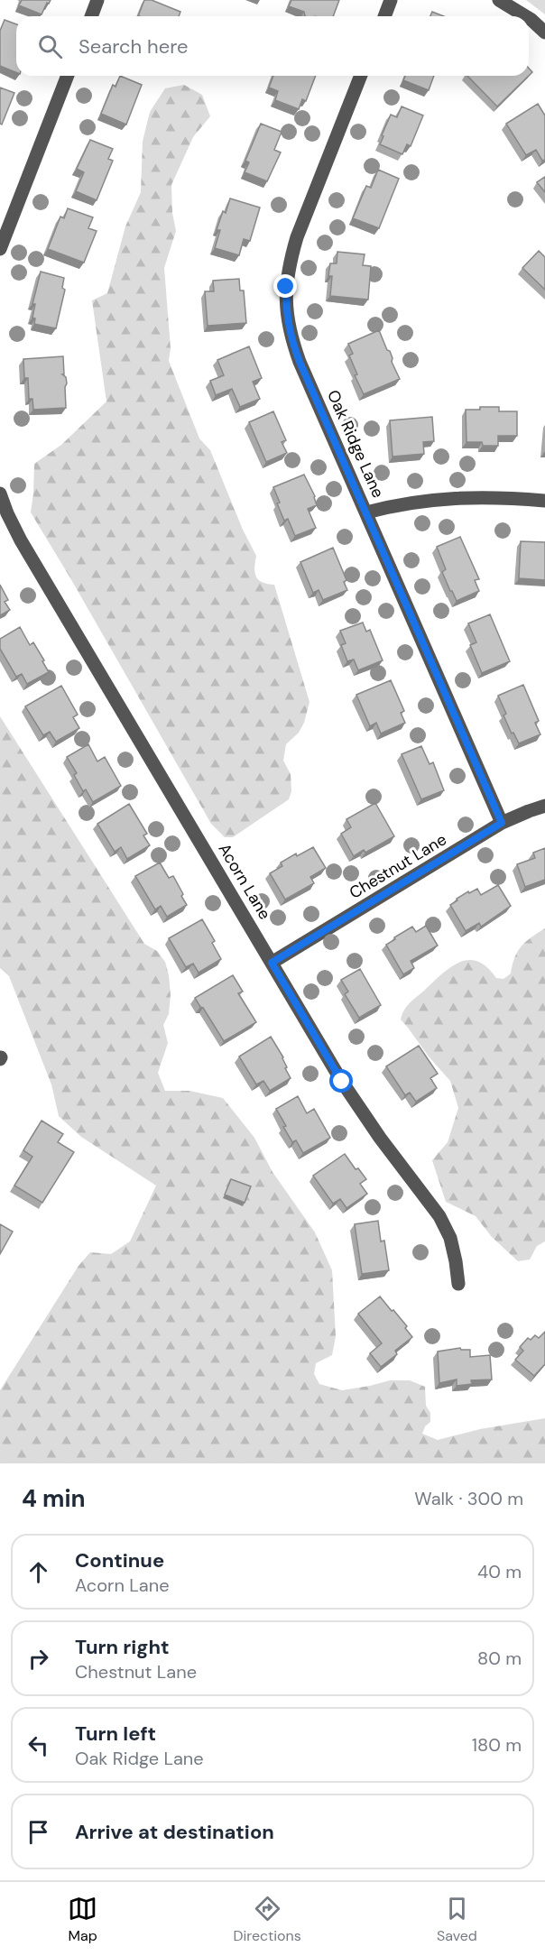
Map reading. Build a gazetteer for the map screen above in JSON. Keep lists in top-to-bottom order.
{
  "streets": {
    "street": ["Oak Ridge Lane", "Chestnut Lane", "Acorn Lane"]
  },
  "crossings": [
    ["Oak Ridge Lane", "Chestnut Lane"],
    ["Chestnut Lane", "Acorn Lane"]
  ],
  "page": {
    "search": "Search here",
    "heading": ["4 min", "Walk · 300 m"],
    "list": [
      ["Continue", "Acorn Lane", "40 m"],
      ["Turn right", "Chestnut Lane", "80 m"],
      ["Turn left", "Oak Ridge Lane", "180 m"],
      "Arrive at destination"
    ],
    "nav": ["Map", "Directions", "Saved"]
  }
}
